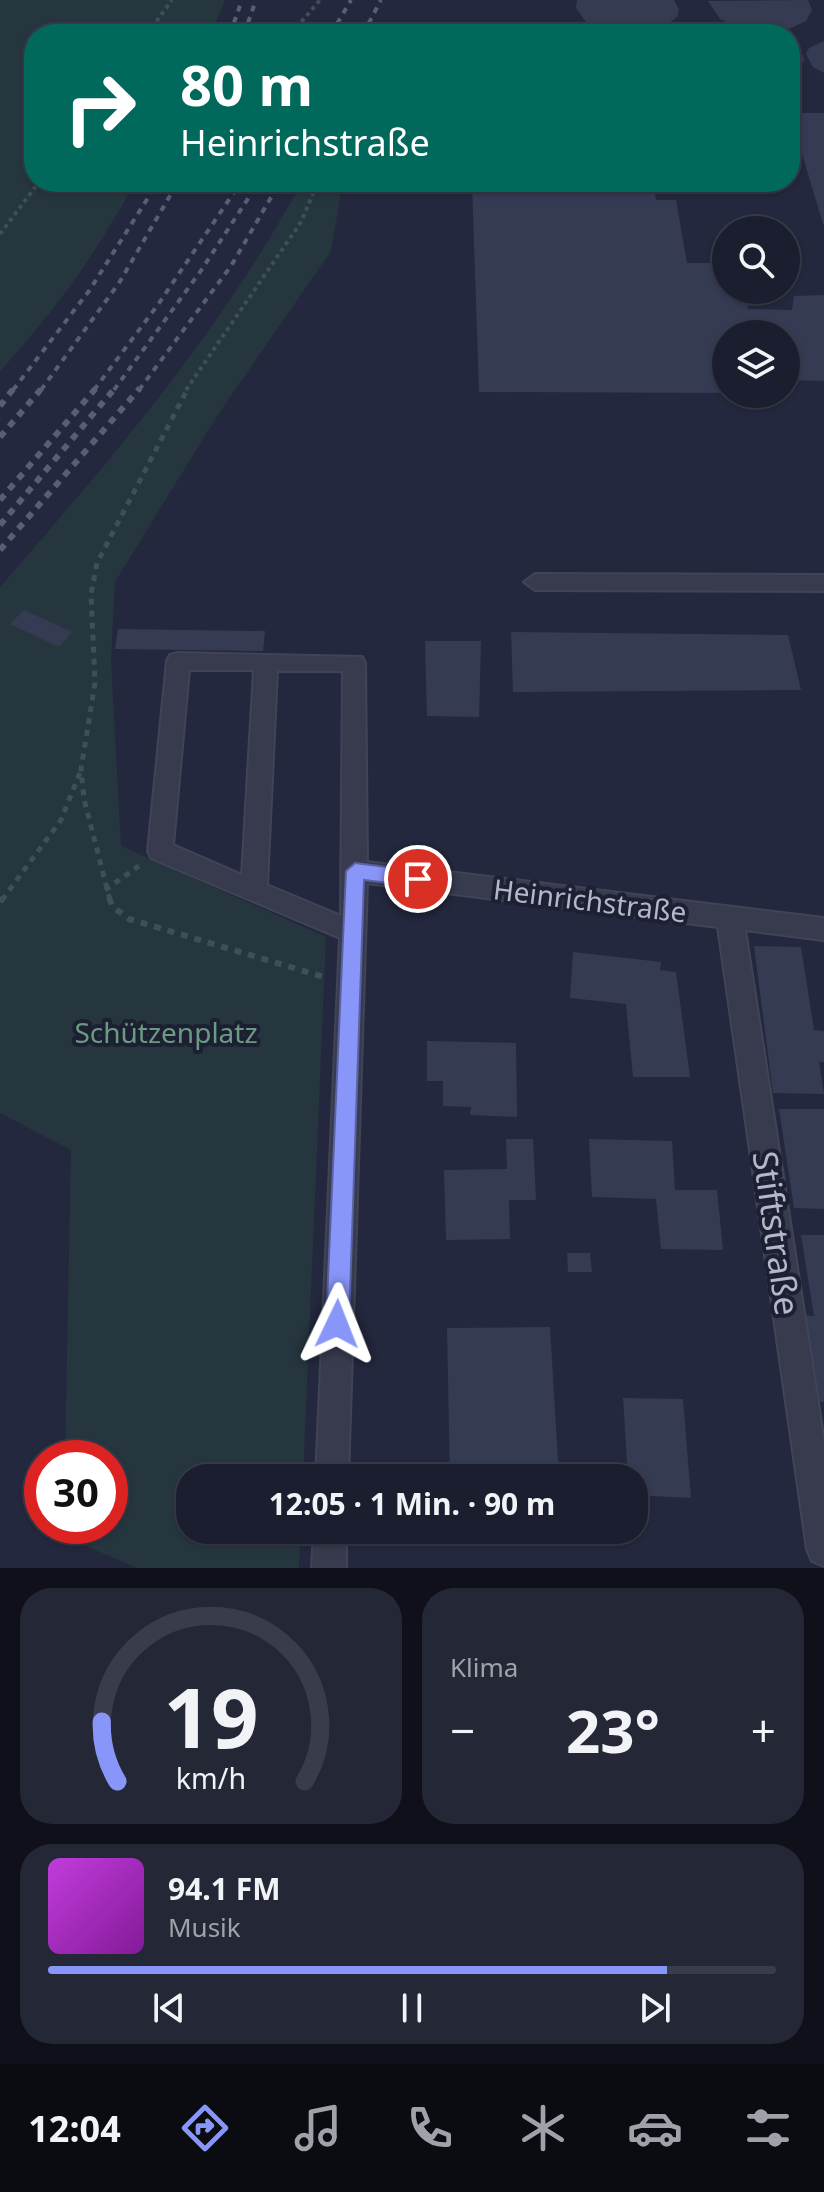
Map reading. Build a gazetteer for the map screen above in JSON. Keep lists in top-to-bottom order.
{
  "streets": {
    "street": ["Heinrichstraße", "Stiftstraße"]
  },
  "crossings": [
    ["Heinrichstraße", "Stiftstraße"]
  ],
  "parks": ["Schützenplatz"],
  "page": {
    "turn": ["80 m", "Heinrichstraße"],
    "limit": "30",
    "trip": "12:05 · 1 Min. · 90 m",
    "tile": "Klima",
    "heat": ["−", "23°", "+"],
    "song": ["94.1 FM", "Musik"],
    "tabs": "12:04",
    "gauge": ["19", "km/h"]
  }
}
